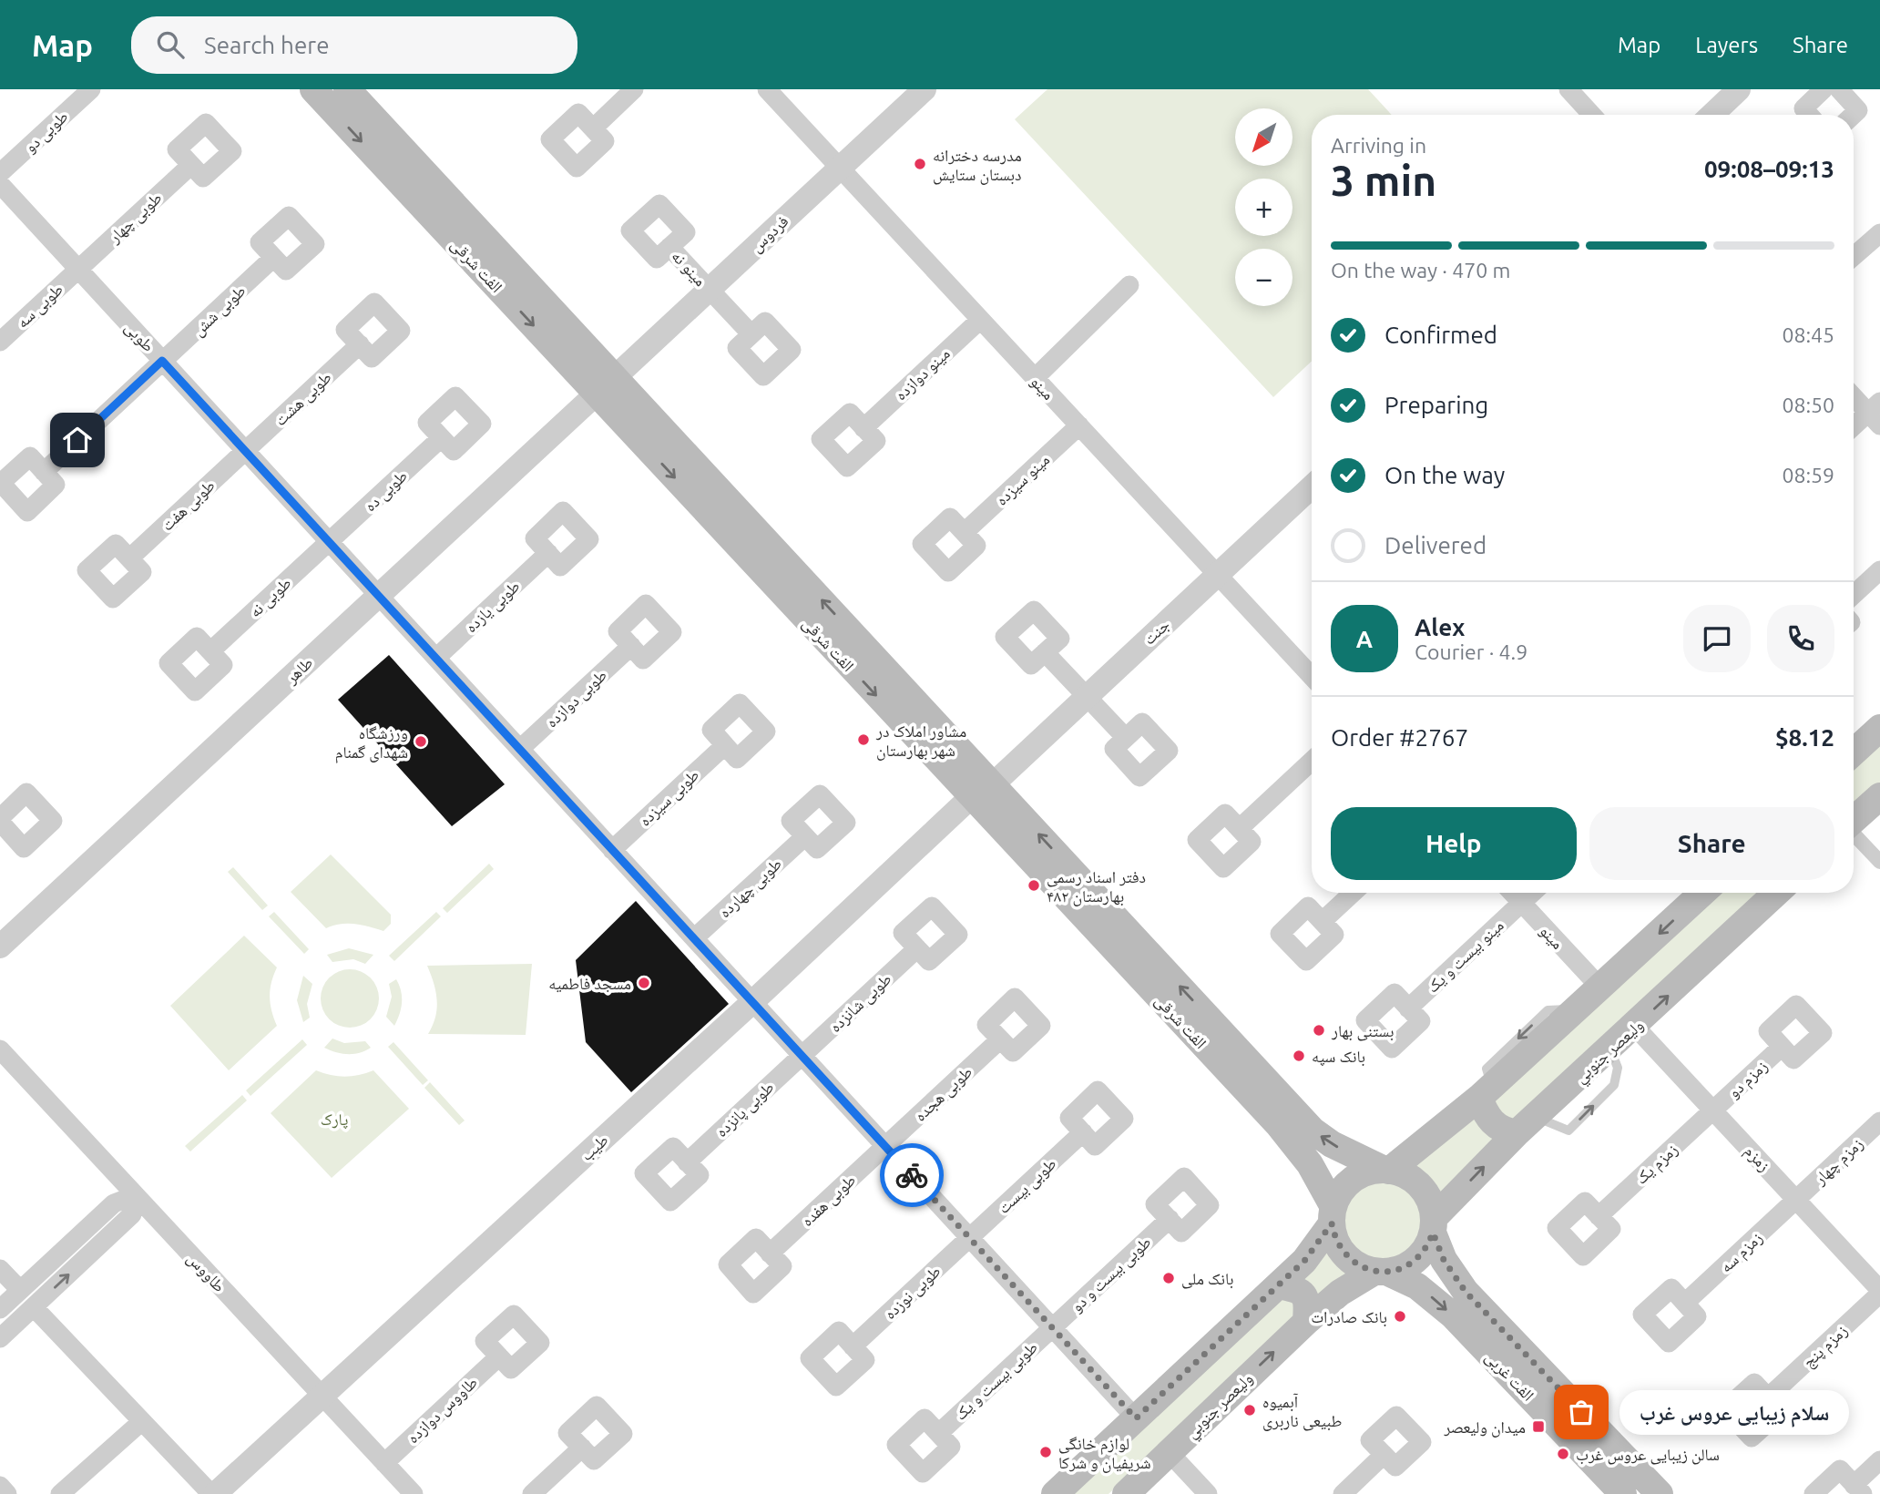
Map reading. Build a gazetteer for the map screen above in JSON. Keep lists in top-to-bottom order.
{
  "streets": {
    "main road": ["الفت شرقی", "وليعصر جنوبي", "الفت غربی"],
    "street": [
      "طوبی دو",
      "طوبی چهار",
      "فردوس",
      "مینو نه",
      "طوبی سه",
      "طوبی شش",
      "طوبی",
      "مینو دوازده",
      "مینو",
      "طوبی هشت",
      "مینو سیزده",
      "طوبی ده",
      "طوبی هفت",
      "طوبی نه",
      "طوبی یازده",
      "جنت",
      "طاهر",
      "طوبی دوازده",
      "طوبی سیزده",
      "طوبی چهارده",
      "مینو بیست و یک",
      "طوبی شانزده",
      "زمزم دو",
      "طوبی هجده",
      "طوبی پانزده",
      "طیب",
      "زمزم",
      "زمزم چهار",
      "زمزم یک",
      "طوبی بیست",
      "طوبی هفده",
      "زمزم سه",
      "طاووس",
      "طوبی بیست و دو",
      "طوبی نوزده",
      "زمزم پنج",
      "طوبی بیست و یک",
      "طاووس دوازده"
    ]
  },
  "crossings": [
    ["طوبی چهار", "طوبی سه"],
    ["طوبی چهار", "طوبی"],
    ["فردوس", "الفت شرقی"],
    ["فردوس", "مینو نه"],
    ["فردوس", "مینو"],
    ["فردوس", "طاهر"],
    ["الفت شرقی", "جنت"],
    ["الفت شرقی", "طاهر"],
    ["الفت شرقی", "وليعصر جنوبي"],
    ["الفت شرقی", "طیب"],
    ["الفت شرقی", "الفت غربی"],
    ["طوبی سه", "طوبی"],
    ["طوبی شش", "طوبی"],
    ["طوبی", "طوبی هشت"],
    ["طوبی", "طوبی ده"],
    ["طوبی", "طوبی هفت"],
    ["طوبی", "طوبی نه"],
    ["طوبی", "طوبی یازده"],
    ["طوبی", "طاهر"],
    ["طوبی", "طوبی دوازده"],
    ["طوبی", "طوبی سیزده"],
    ["طوبی", "طوبی چهارده"],
    ["طوبی", "طوبی شانزده"],
    ["طوبی", "طوبی هجده"],
    ["طوبی", "طوبی پانزده"],
    ["طوبی", "طیب"],
    ["طوبی", "طوبی بیست"],
    ["طوبی", "طوبی هفده"],
    ["طوبی", "طوبی بیست و دو"],
    ["طوبی", "طوبی نوزده"],
    ["طوبی", "طوبی بیست و یک"],
    ["مینو دوازده", "مینو"],
    ["مینو", "مینو سیزده"],
    ["مینو", "جنت"],
    ["مینو", "مینو بیست و یک"],
    ["طوبی هشت", "طوبی هفت"],
    ["طوبی ده", "طوبی نه"],
    ["جنت", "طیب"],
    ["طوبی شانزده", "طوبی پانزده"],
    ["وليعصر جنوبي", "زمزم"],
    ["وليعصر جنوبي", "الفت غربی"],
    ["زمزم دو", "زمزم"],
    ["زمزم دو", "زمزم یک"],
    ["طوبی هجده", "طوبی هفده"],
    ["طیب", "طاووس"],
    ["زمزم", "زمزم چهار"],
    ["زمزم", "زمزم یک"],
    ["زمزم", "زمزم سه"],
    ["زمزم", "زمزم پنج"],
    ["زمزم چهار", "زمزم سه"],
    ["طوبی بیست", "طوبی نوزده"],
    ["طاووس", "طاووس دوازده"],
    ["طوبی بیست و دو", "طوبی بیست و یک"]
  ],
  "parks": ["پارک"],
  "places": {
    "other": [
      "مدرسه دخترانه دبستان ستایش",
      "مشاور املاک در شهر بهارستان",
      "ورزشگاه شهدای گمنام",
      "دفتر اسناد رسمی ۴۸۲ بهارستان",
      "مسجد فاطمیه",
      "بستنی بهار",
      "بانک سپه",
      "بانک ملی",
      "بانک صادرات",
      "آبمیوه طبیعی ناربری",
      "سلام زیبایی عروس غرب",
      "لوازم خانگی شریفیان و شرکا",
      "سالن زیبایی عروس غرب"
    ],
    "transit": ["میدان ولیعصر"]
  },
  "north": "bottom left",
  "page": {
    "header": "Map",
    "search": "Search here",
    "nav": ["Map", "Layers", "Share"],
    "map_buttons": ["+", "−"],
    "heading": ["3 min", "Arriving in", "09:08–09:13"],
    "panel": [
      "Alex",
      "Courier · 4.9",
      "Order #2767",
      "$8.12"
    ],
    "bar": "On the way · 470 m",
    "list": [
      ["Confirmed", "08:45"],
      ["Preparing", "08:50"],
      ["On the way", "08:59"],
      "Delivered"
    ],
    "round": "A",
    "buttons": ["Help", "Share"],
    "bubble": "سلام زیبایی عروس غرب"
  }
}
